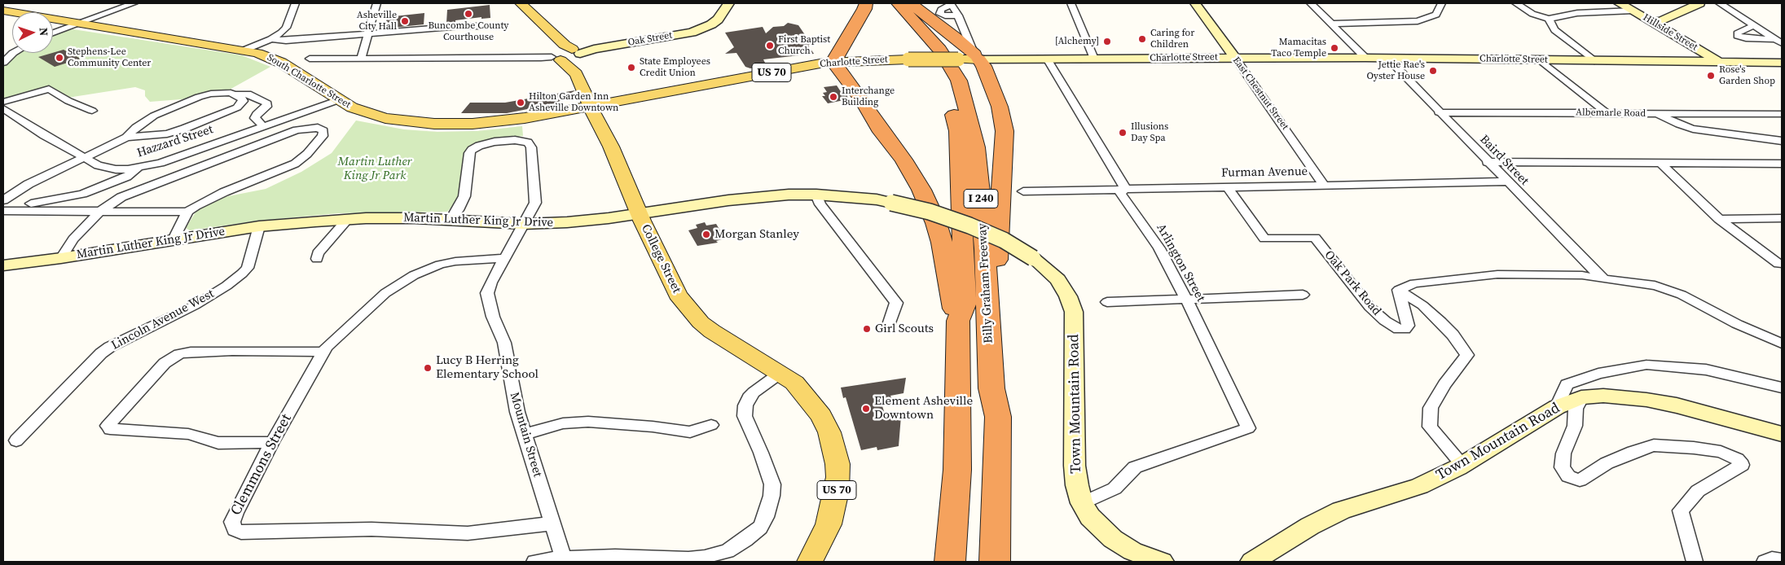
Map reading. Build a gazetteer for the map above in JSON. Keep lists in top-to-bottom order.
{
  "streets": {
    "highway": ["I 240", "Billy Graham Freeway"],
    "main road": [
      "Hillside Street",
      "Oak Street",
      "Charlotte Street",
      "US 70",
      "South Charlotte Street",
      "East Chestnut Street",
      "Martin Luther King Jr Drive",
      "College Street",
      "Town Mountain Road"
    ],
    "street": [
      "Albemarle Road",
      "Hazzard Street",
      "Baird Street",
      "Furman Avenue",
      "Arlington Street",
      "Oak Park Road",
      "Lincoln Avenue West",
      "Mountain Street",
      "Clemmons Street"
    ]
  },
  "crossings": [
    ["Hillside Street", "Charlotte Street"],
    ["Oak Street", "College Street"],
    ["Charlotte Street", "South Charlotte Street"],
    ["Charlotte Street", "East Chestnut Street"],
    ["Charlotte Street", "Baird Street"],
    ["Charlotte Street", "College Street"],
    ["Charlotte Street", "Arlington Street"],
    ["South Charlotte Street", "Hazzard Street"],
    ["South Charlotte Street", "College Street"],
    ["East Chestnut Street", "Furman Avenue"],
    ["Albemarle Road", "Baird Street"],
    ["Baird Street", "Furman Avenue"],
    ["Furman Avenue", "Arlington Street"],
    ["Furman Avenue", "Oak Park Road"],
    ["Martin Luther King Jr Drive", "College Street"],
    ["Martin Luther King Jr Drive", "Lincoln Avenue West"],
    ["Martin Luther King Jr Drive", "Town Mountain Road"],
    ["Martin Luther King Jr Drive", "Mountain Street"],
    ["Arlington Street", "Town Mountain Road"],
    ["Mountain Street", "Clemmons Street"]
  ],
  "parks": ["Martin Luther King Jr Park"],
  "places": [
    "Buncombe County Courthouse",
    "Asheville City Hall",
    "Caring for Children",
    "[Alchemy]",
    "First Baptist Church",
    "Mamacitas Taco Temple",
    "Stephens-Lee Community Center",
    "State Employees Credit Union",
    "Jettie Rae's Oyster House",
    "Rose's Garden Shop",
    "Interchange Building",
    "Hilton Garden Inn Asheville Downtown",
    "Illusions Day Spa",
    "Morgan Stanley",
    "Girl Scouts",
    "Lucy B Herring Elementary School",
    "Element Asheville Downtown"
  ],
  "north": "right"
}
